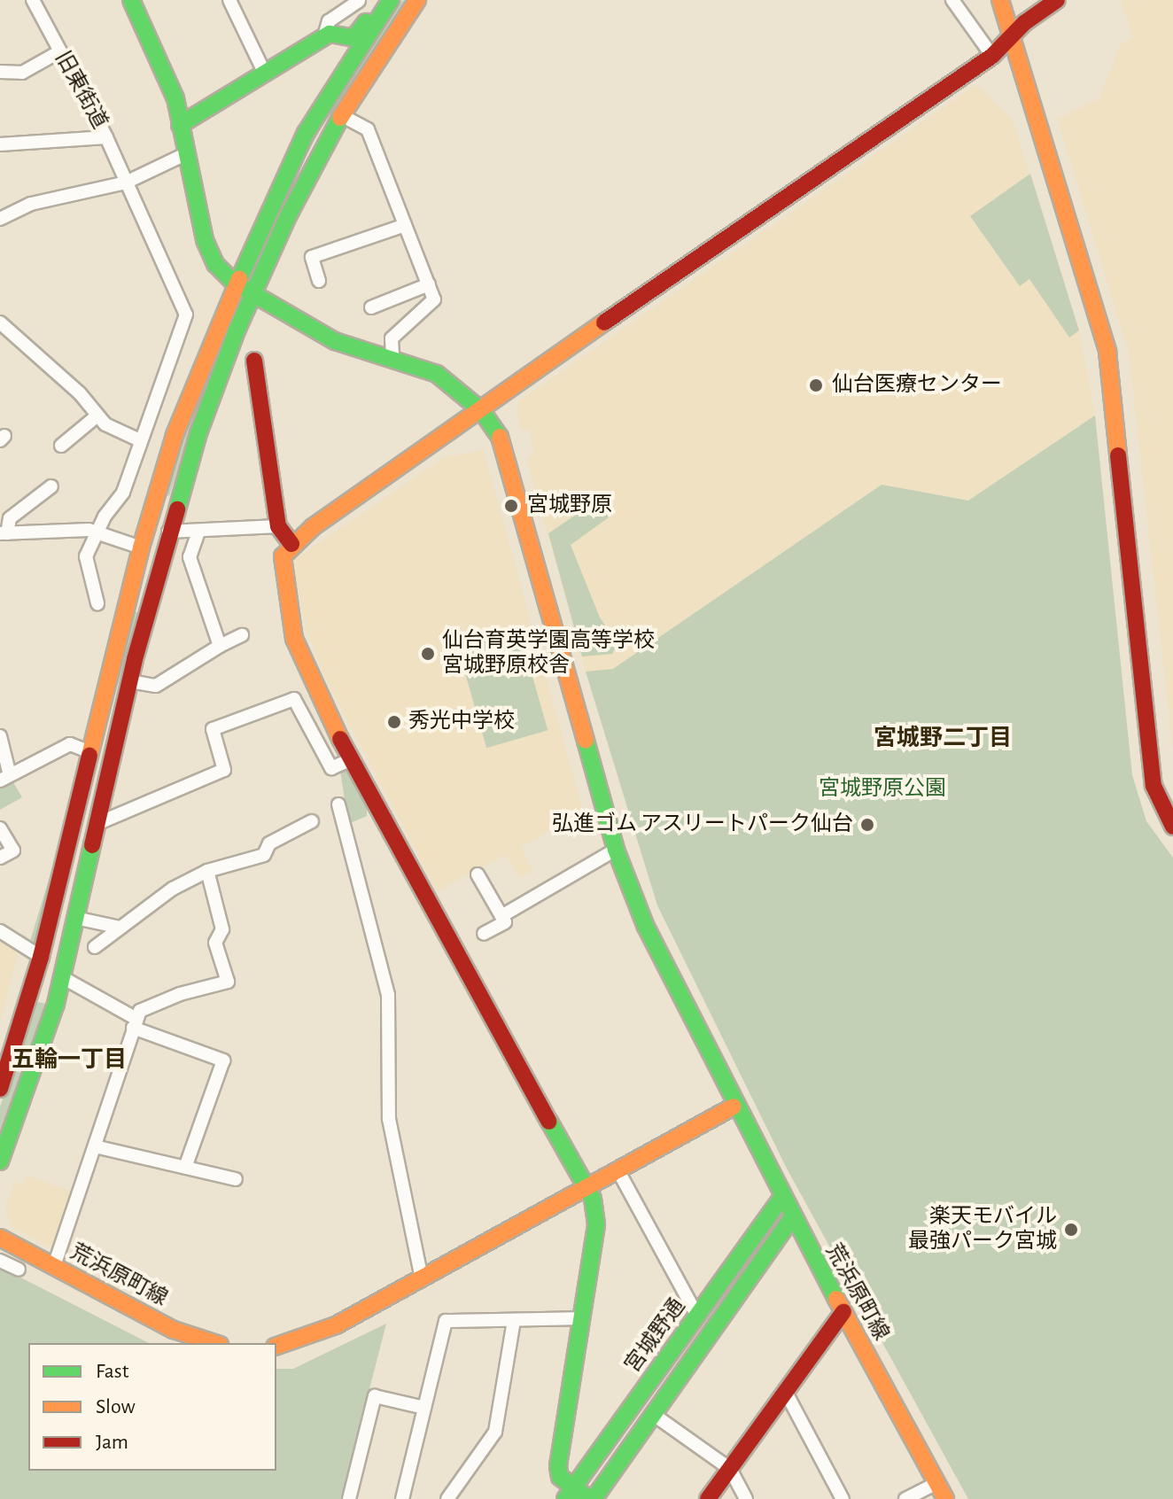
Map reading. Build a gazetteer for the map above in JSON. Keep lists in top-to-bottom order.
{
  "streets": {
    "street": ["旧東街道", "荒浜原町線", "宮城野通"]
  },
  "crossings": [
    ["荒浜原町線", "宮城野通"]
  ],
  "districts": ["宮城野二丁目", "五輪一丁目"],
  "parks": ["宮城野原公園"],
  "places": [
    "仙台医療センター",
    "宮城野原",
    "仙台育英学園高等学校 宮城野原校舎",
    "秀光中学校",
    "弘進ゴム アスリートパーク仙台",
    "楽天モバイル 最強パーク宮城"
  ],
  "legend": ["Fast", "Slow", "Jam"]
}
